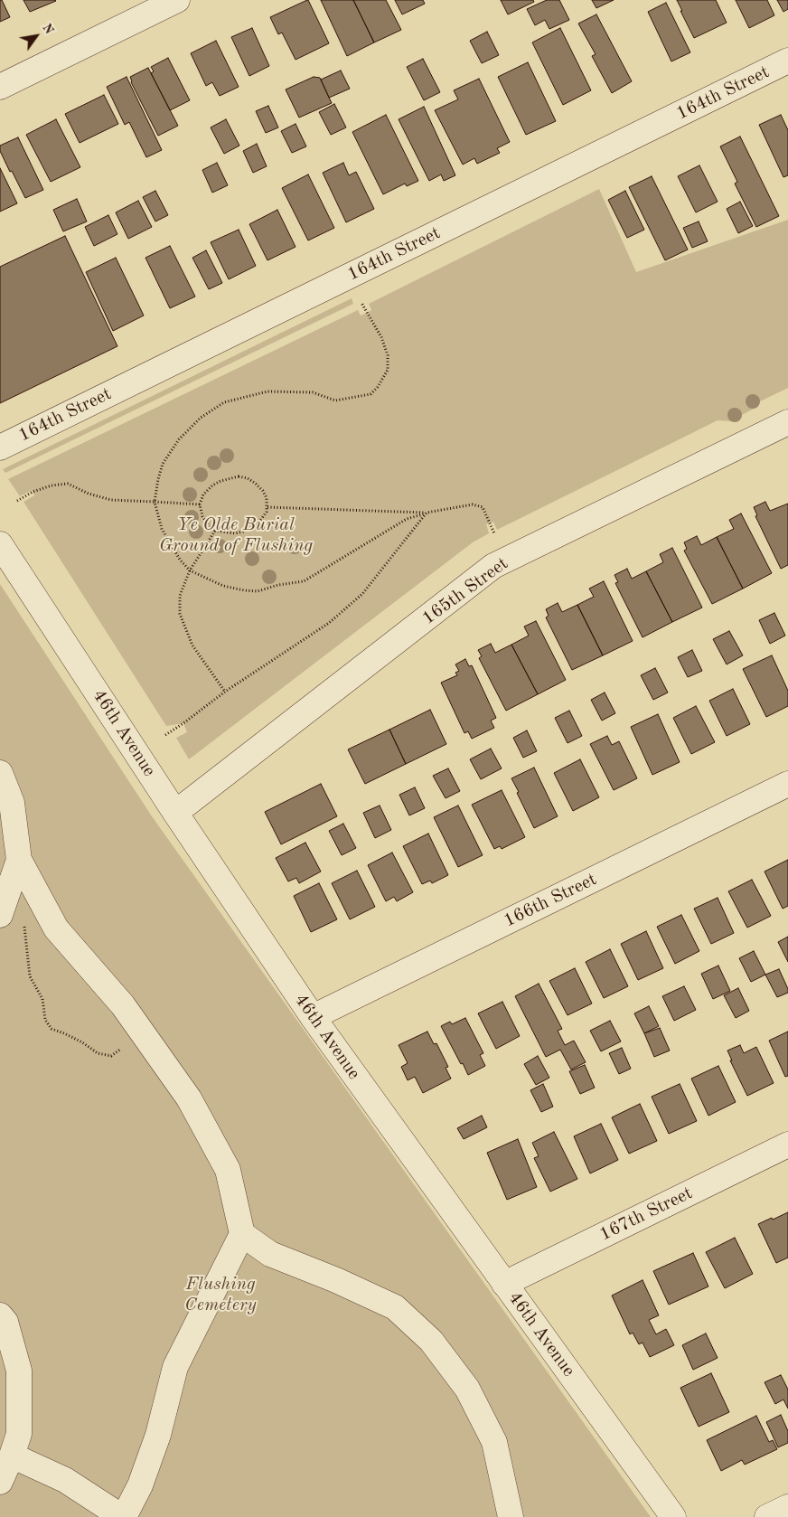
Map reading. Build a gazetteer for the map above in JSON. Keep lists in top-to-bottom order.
{
  "streets": {
    "street": [
      "164th Street",
      "165th Street",
      "46th Avenue",
      "166th Street",
      "167th Street"
    ]
  },
  "crossings": [
    ["165th Street", "46th Avenue"],
    ["46th Avenue", "166th Street"],
    ["46th Avenue", "167th Street"]
  ],
  "parks": ["Ye Olde Burial Ground of Flushing", "Flushing Cemetery"],
  "north": "top right"
}
